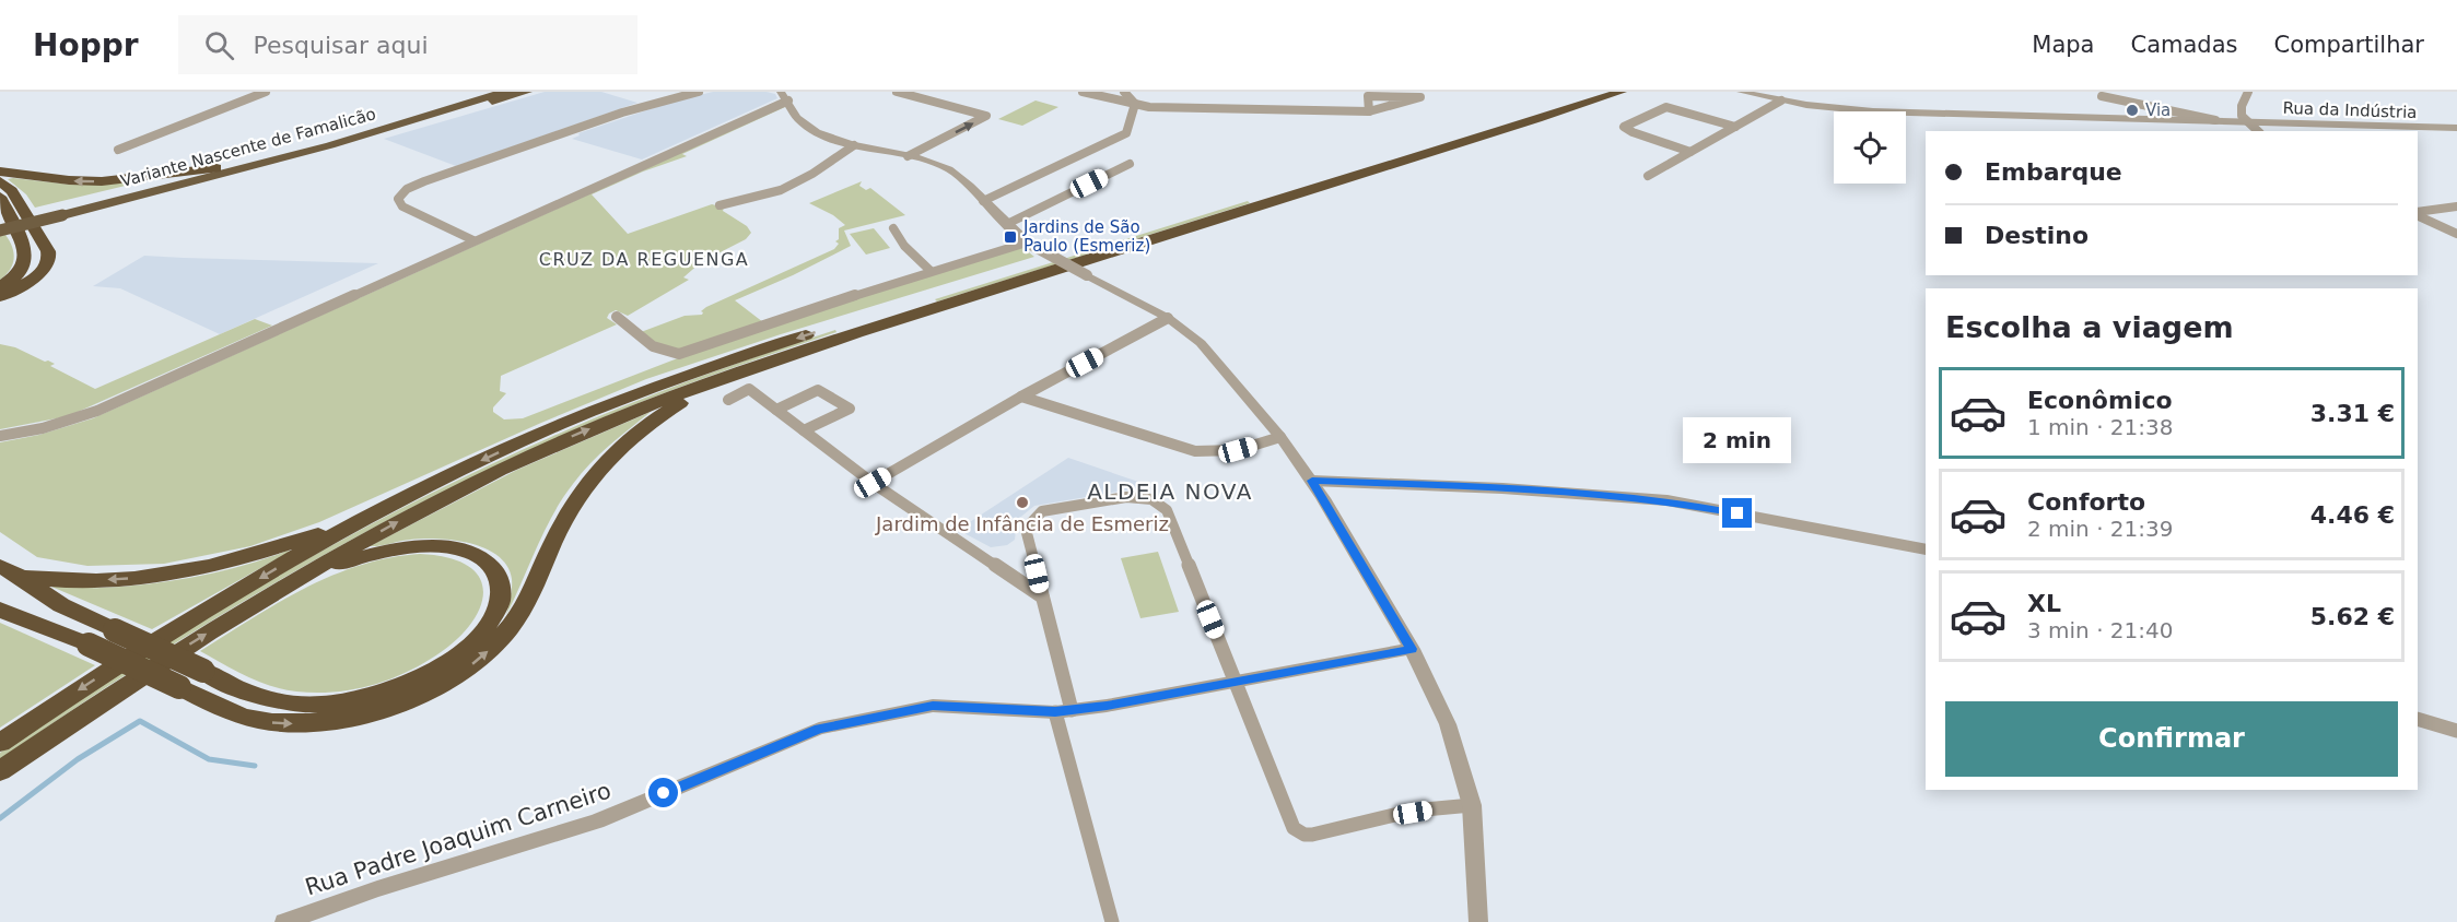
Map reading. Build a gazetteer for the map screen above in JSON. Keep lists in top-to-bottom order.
{
  "streets": {
    "highway": ["Variante Nascente de Famalicão"],
    "street": ["Rua da Indústria", "Rua Padre Joaquim Carneiro"]
  },
  "districts": ["CRUZ DA REGUENGA", "ALDEIA NOVA"],
  "places": {
    "other": ["Via", "Jardim de Infância de Esmeriz"],
    "transit": ["Jardins de São Paulo (Esmeriz)"]
  },
  "page": {
    "header": "Hoppr",
    "search": "Pesquisar aqui",
    "nav": ["Mapa", "Camadas", "Compartilhar"],
    "banner": ["Embarque", "Destino"],
    "heading": "Escolha a viagem",
    "list": [
      {
        "name": "Econômico",
        "note": "1 min · 21:38",
        "value": "3.31 €"
      },
      {
        "name": "Conforto",
        "note": "2 min · 21:39",
        "value": "4.46 €"
      },
      {
        "name": "XL",
        "note": "3 min · 21:40",
        "value": "5.62 €"
      }
    ],
    "bubble": "2 min",
    "buttons": "Confirmar"
  }
}
